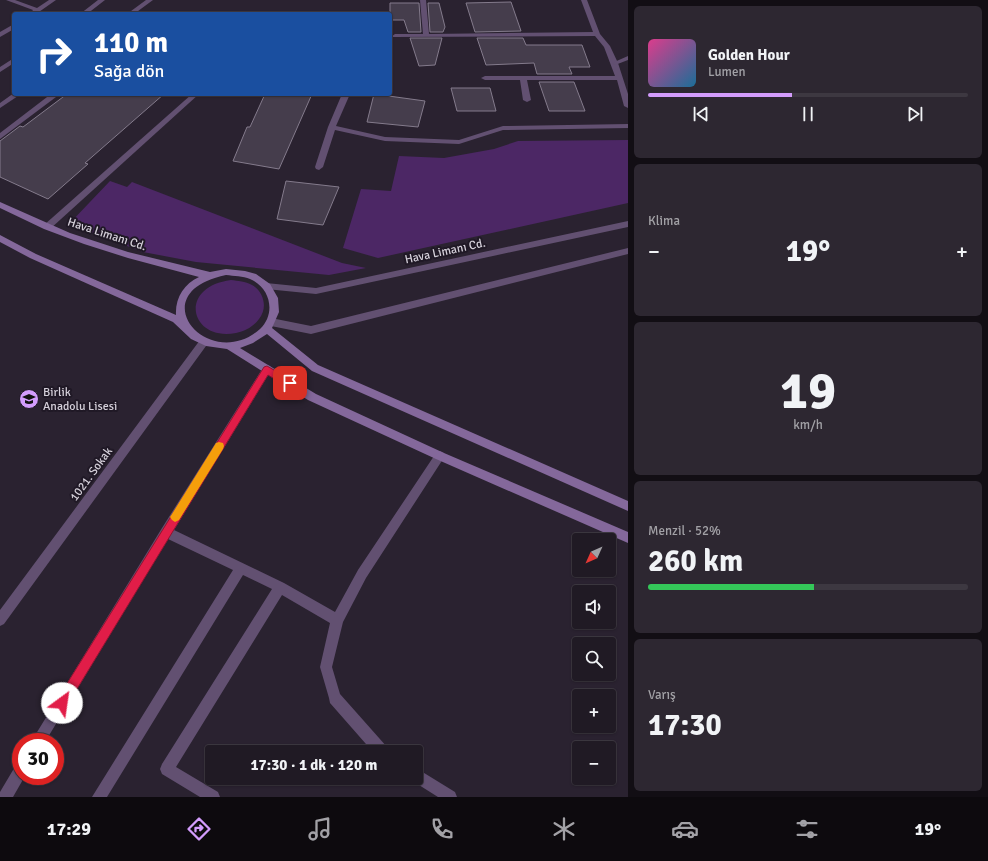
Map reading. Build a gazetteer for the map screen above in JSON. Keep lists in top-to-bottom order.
{
  "streets": {
    "main road": ["Hava Limanı Cd."],
    "street": ["1021. Sokak"]
  },
  "crossings": [
    ["Hava Limanı Cd.", "1021. Sokak"]
  ],
  "places": {
    "school or university": ["Birlik Anadolu Lisesi"]
  },
  "north": "bottom left",
  "page": {
    "turn": ["110 m", "Sağa dön"],
    "song": ["Golden Hour", "Lumen"],
    "tile": [
      "Klima",
      ["19", "km/h"],
      ["Menzil · 52%", "260 km"],
      ["Varış", "17:30"]
    ],
    "heat": ["−", "19°", "+"],
    "map_buttons": ["+", "−"],
    "limit": "30",
    "trip": "17:30 · 1 dk · 120 m",
    "tabs": ["17:29", "19°"]
  }
}
